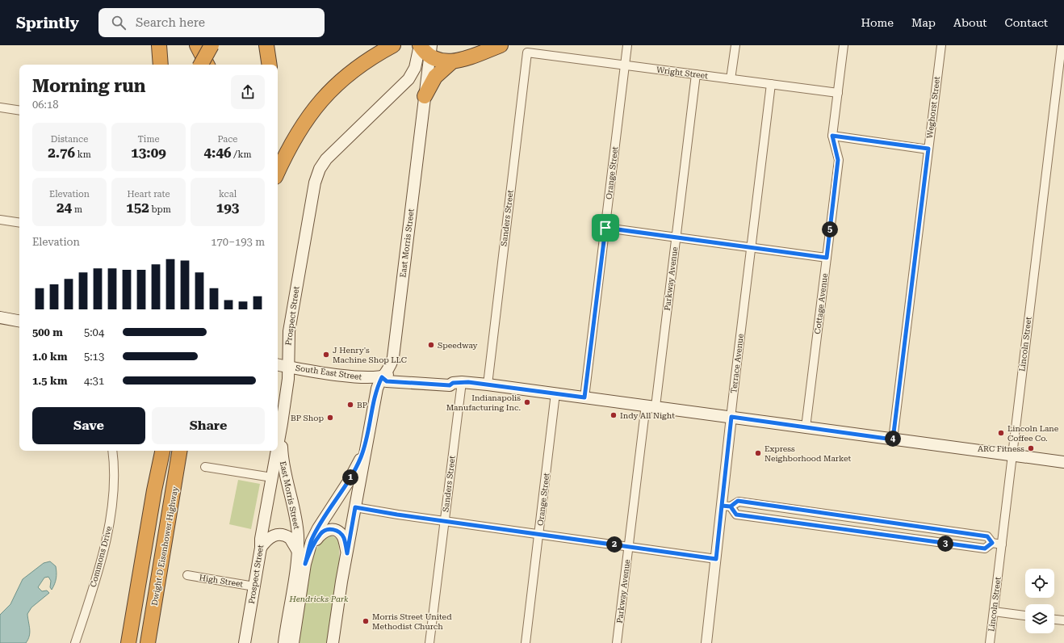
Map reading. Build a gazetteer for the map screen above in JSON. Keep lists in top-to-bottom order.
{
  "streets": {
    "highway": ["Dwight D Eisenhower Highway"],
    "main road": ["East Morris Street", "Prospect Street", "South East Street"],
    "street": [
      "Wright Street",
      "Weghorst Street",
      "Orange Street",
      "Sanders Street",
      "Parkway Avenue",
      "Cottage Avenue",
      "Lincoln Street",
      "Terrace Avenue",
      "Commons Drive",
      "High Street"
    ]
  },
  "crossings": [
    ["Wright Street", "Orange Street"],
    ["Wright Street", "Sanders Street"],
    ["Wright Street", "Parkway Avenue"],
    ["Wright Street", "Cottage Avenue"],
    ["Wright Street", "Terrace Avenue"],
    ["Weghorst Street", "South East Street"],
    ["Orange Street", "South East Street"],
    ["Sanders Street", "South East Street"],
    ["East Morris Street", "Prospect Street"],
    ["East Morris Street", "South East Street"],
    ["Parkway Avenue", "South East Street"],
    ["Cottage Avenue", "South East Street"],
    ["Prospect Street", "South East Street"],
    ["Prospect Street", "High Street"],
    ["Lincoln Street", "South East Street"],
    ["Terrace Avenue", "South East Street"]
  ],
  "parks": ["Hendricks Park"],
  "places": [
    "Speedway",
    "J Henry's Machine Shop LLC",
    "Indianapolis Manufacturing Inc.",
    "BP",
    "Indy All Night",
    "BP Shop",
    "Lincoln Lane Coffee Co.",
    "ARC Fitness",
    "Express Neighborhood Market",
    "Morris Street United Methodist Church"
  ],
  "page": {
    "header": "Sprintly",
    "search": "Search here",
    "nav": [
      "Home",
      "Map",
      "About",
      "Contact"
    ],
    "heading": ["Morning run", "06:18"],
    "stats": [
      ["Distance", "2.76 km"],
      ["Time", "13:09"],
      ["Pace", "4:46 /km"],
      ["Elevation", "24 m"],
      ["Heart rate", "152 bpm"],
      ["kcal", "193"]
    ],
    "pins": [
      "5",
      "4",
      "1",
      "3",
      "2"
    ],
    "chart": ["Elevation", "170–193 m"],
    "list": [
      {
        "name": "500 m",
        "note": "5:04"
      },
      {
        "name": "1.0 km",
        "note": "5:13"
      },
      {
        "name": "1.5 km",
        "note": "4:31"
      }
    ],
    "buttons": ["Save", "Share"]
  }
}
